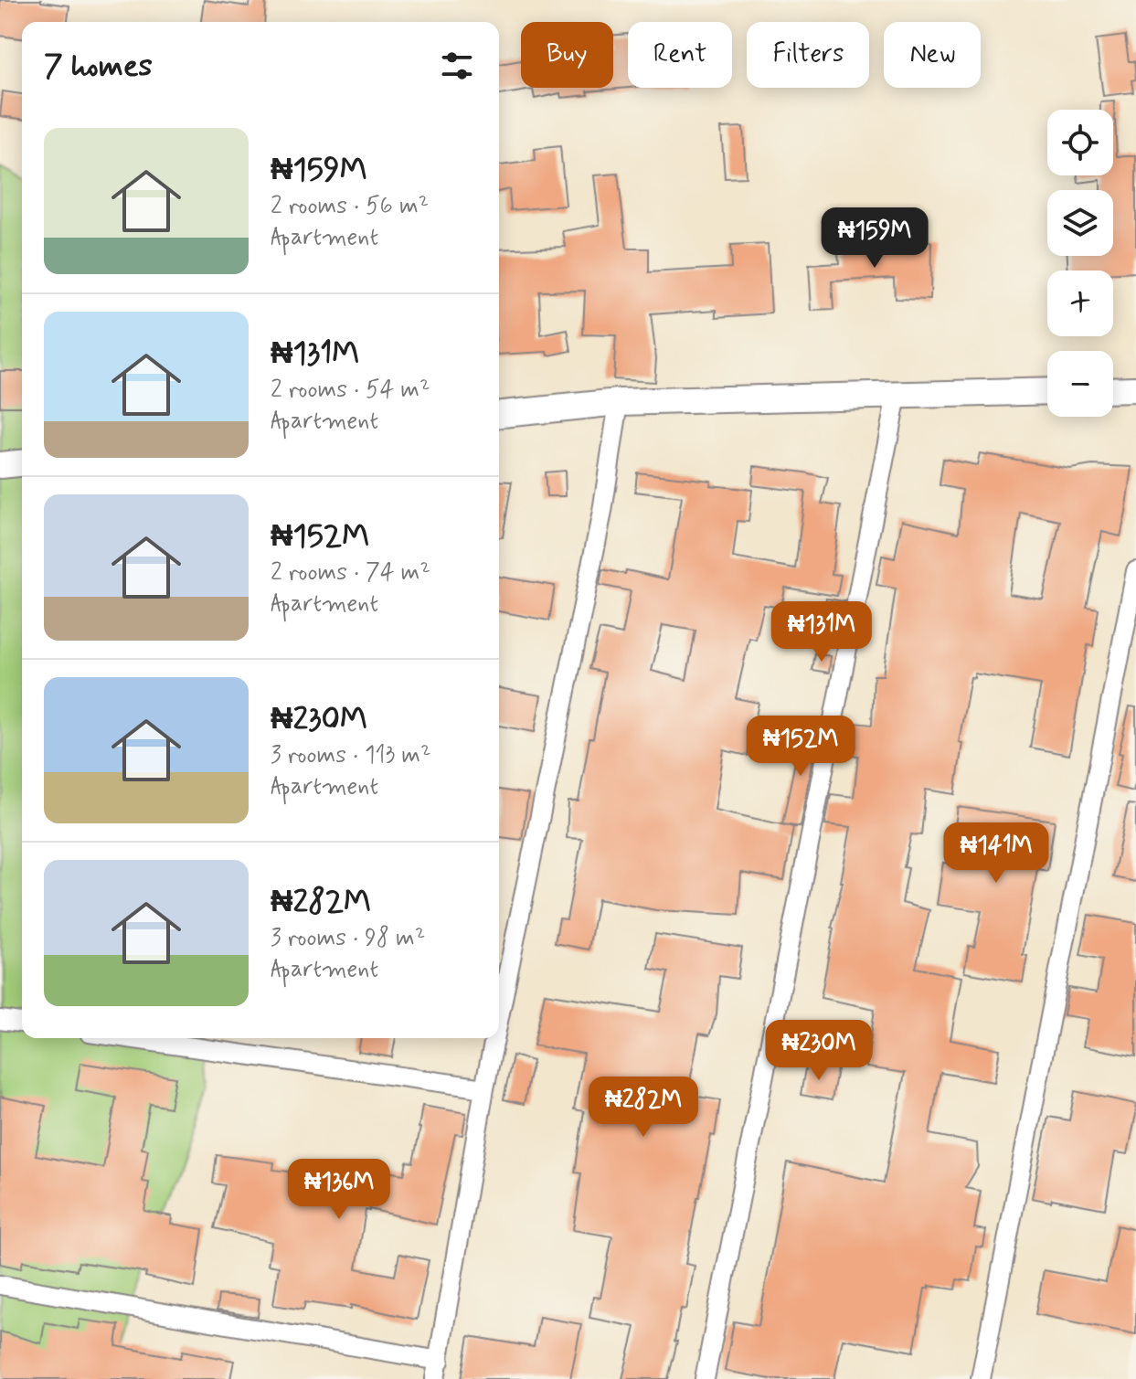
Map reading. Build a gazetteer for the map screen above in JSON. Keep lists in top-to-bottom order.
{
  "page": {
    "chip": [
      "Buy",
      "Rent",
      "Filters",
      "New"
    ],
    "heading": "7 homes",
    "map_buttons": ["+", "−"],
    "list": [
      {
        "name": "₦159M",
        "note": "2 rooms · 56 m² · Apartment"
      },
      {
        "name": "₦131M",
        "note": "2 rooms · 54 m² · Apartment"
      },
      {
        "name": "₦152M",
        "note": "2 rooms · 74 m² · Apartment"
      },
      {
        "name": "₦230M",
        "note": "3 rooms · 113 m² · Apartment"
      },
      {
        "name": "₦282M",
        "note": "3 rooms · 98 m² · Apartment"
      }
    ],
    "price": [
      "₦159M",
      "₦131M",
      "₦152M",
      "₦141M",
      "₦230M",
      "₦282M",
      "₦136M"
    ]
  }
}
